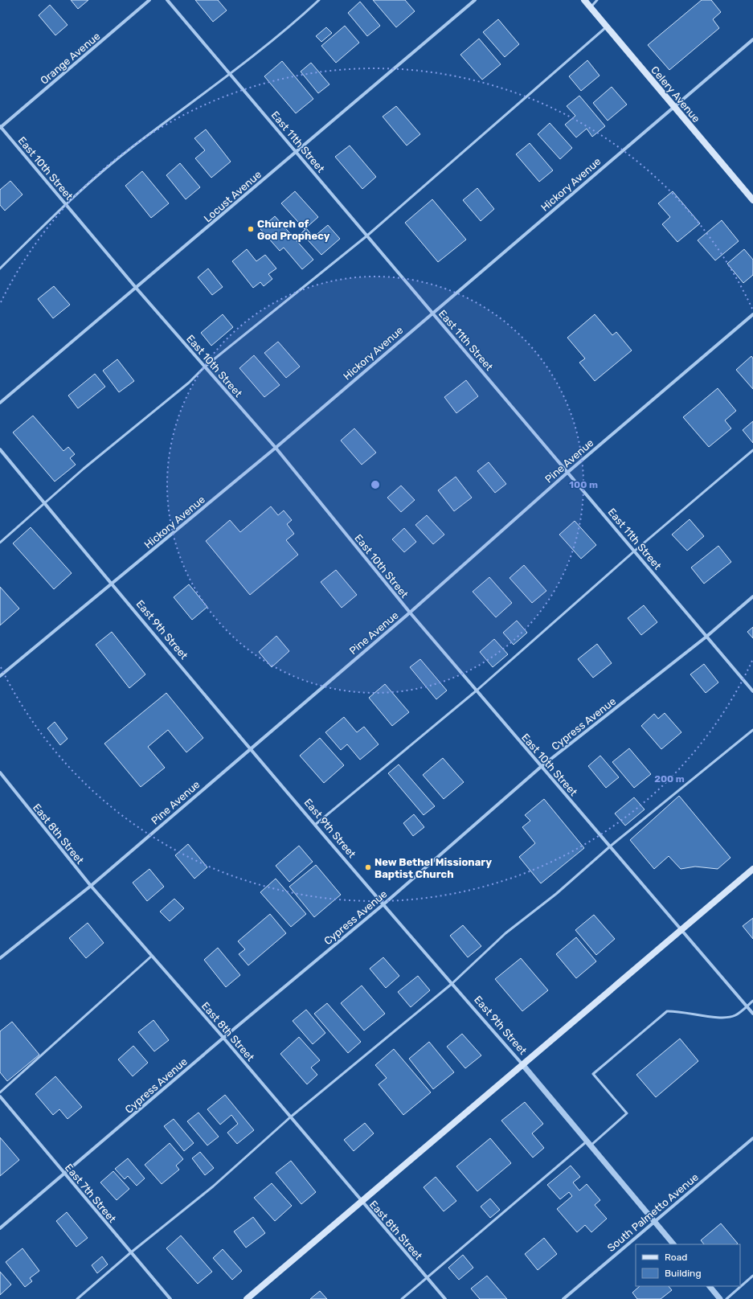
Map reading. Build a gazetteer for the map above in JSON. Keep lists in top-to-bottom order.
{
  "streets": {
    "main road": ["Celery Avenue"],
    "street": [
      "Orange Avenue",
      "East 11th Street",
      "East 10th Street",
      "Hickory Avenue",
      "Locust Avenue",
      "Pine Avenue",
      "East 9th Street",
      "Cypress Avenue",
      "East 8th Street",
      "East 7th Street",
      "South Palmetto Avenue"
    ]
  },
  "crossings": [
    ["Orange Avenue", "East 10th Street"],
    ["Celery Avenue", "Hickory Avenue"],
    ["East 11th Street", "Hickory Avenue"],
    ["East 11th Street", "Locust Avenue"],
    ["East 11th Street", "Pine Avenue"],
    ["East 11th Street", "Cypress Avenue"],
    ["East 10th Street", "Hickory Avenue"],
    ["East 10th Street", "Locust Avenue"],
    ["East 10th Street", "Pine Avenue"],
    ["East 10th Street", "Cypress Avenue"],
    ["Hickory Avenue", "East 9th Street"],
    ["Pine Avenue", "East 9th Street"],
    ["Pine Avenue", "East 8th Street"],
    ["East 9th Street", "Cypress Avenue"],
    ["East 9th Street", "South Palmetto Avenue"],
    ["Cypress Avenue", "East 8th Street"],
    ["Cypress Avenue", "East 7th Street"]
  ],
  "places": ["Church of God Prophecy", "New Bethel Missionary Baptist Church"],
  "legend": ["Road", "Building"],
  "rings": ["100 m", "200 m"]
}
